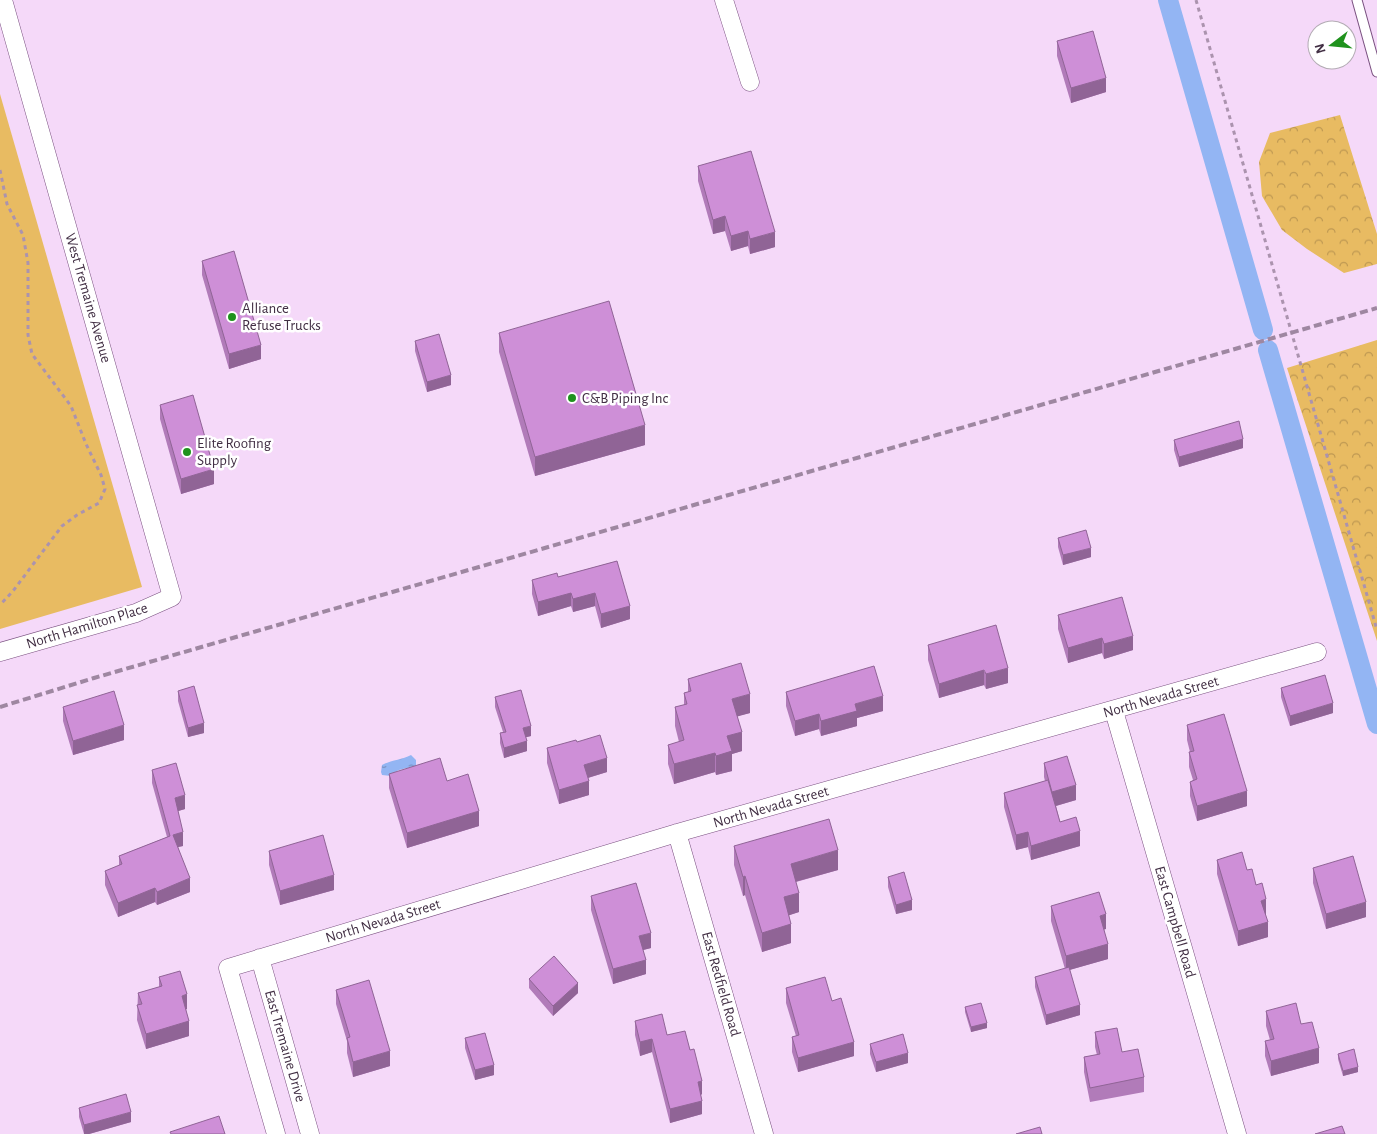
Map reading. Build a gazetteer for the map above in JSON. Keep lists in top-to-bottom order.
{
  "streets": {
    "street": [
      "West Tremaine Avenue",
      "North Hamilton Place",
      "North Nevada Street",
      "East Campbell Road",
      "East Redfield Road",
      "East Tremaine Drive"
    ]
  },
  "crossings": [
    ["West Tremaine Avenue", "North Hamilton Place"],
    ["North Nevada Street", "East Campbell Road"],
    ["North Nevada Street", "East Redfield Road"],
    ["North Nevada Street", "East Tremaine Drive"]
  ],
  "places": ["Alliance Refuse Trucks", "C&B Piping Inc", "Elite Roofing Supply"],
  "north": "left"
}
